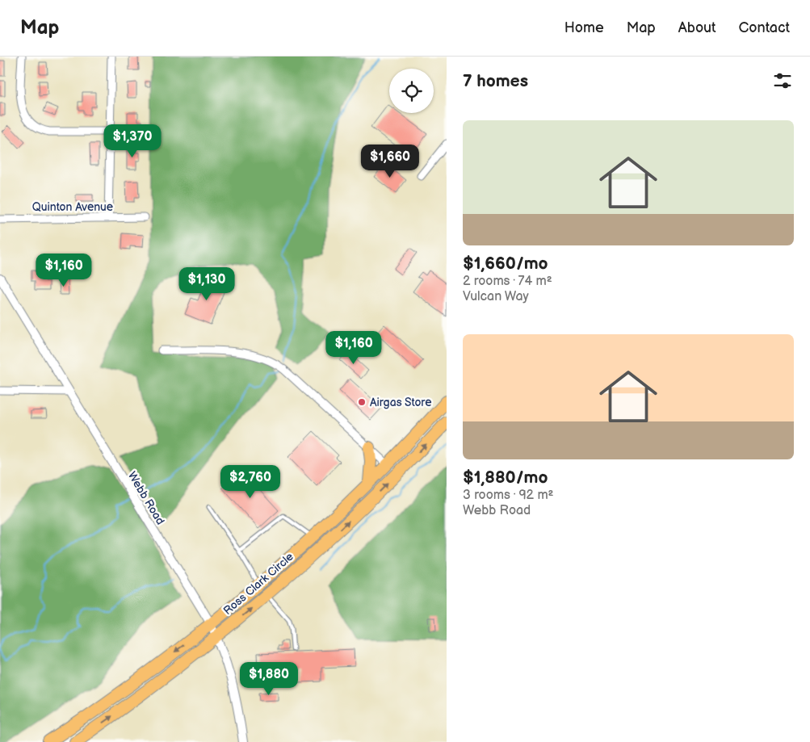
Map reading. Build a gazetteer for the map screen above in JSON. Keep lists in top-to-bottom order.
{
  "streets": {
    "highway": ["Ross Clark Circle"],
    "street": ["Quinton Avenue", "Webb Road"]
  },
  "crossings": [
    ["Webb Road", "Ross Clark Circle"]
  ],
  "places": ["Airgas Store"],
  "page": {
    "header": "Map",
    "nav": [
      "Home",
      "Map",
      "About",
      "Contact"
    ],
    "heading": "7 homes",
    "list": [
      {
        "name": "$1,660/mo",
        "note": "2 rooms · 74 m² · Vulcan Way"
      },
      {
        "name": "$1,880/mo",
        "note": "3 rooms · 92 m² · Webb Road"
      }
    ],
    "price": [
      "$1,370",
      "$1,660",
      "$1,160",
      "$1,130",
      "$1,160",
      "$2,760",
      "$1,880"
    ]
  }
}
